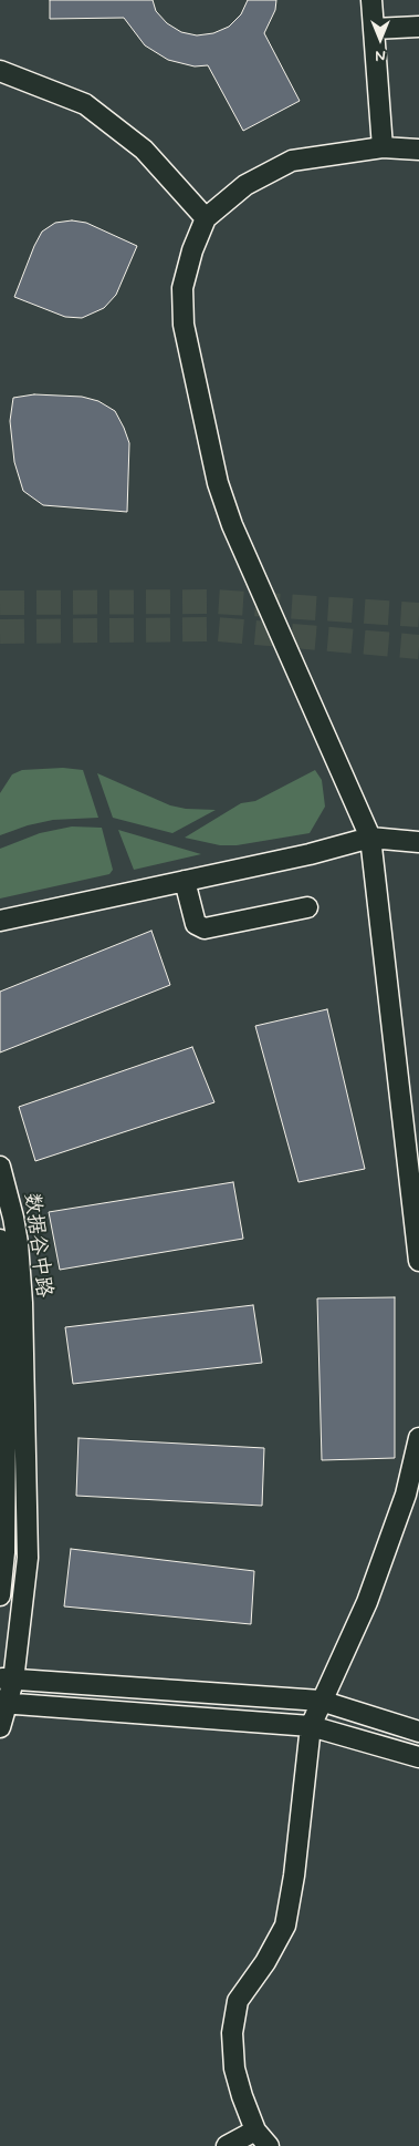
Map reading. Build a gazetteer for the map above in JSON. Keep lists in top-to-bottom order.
{
  "streets": {
    "street": ["数据谷中路"]
  },
  "north": "bottom"
}
